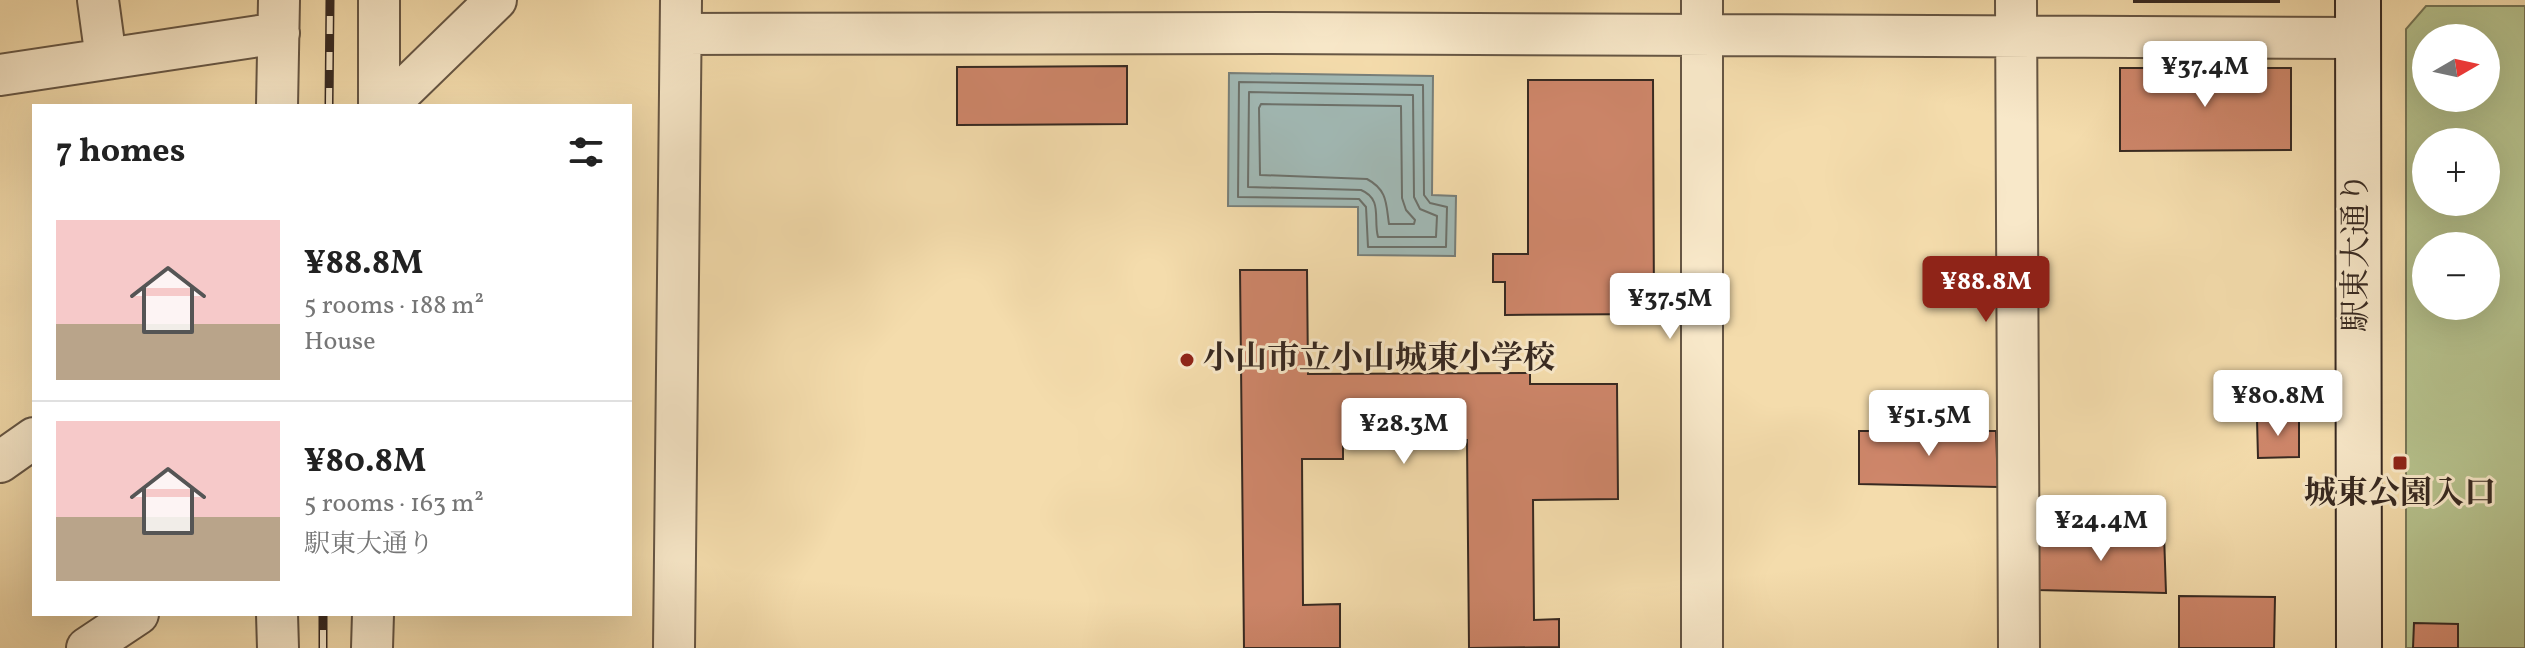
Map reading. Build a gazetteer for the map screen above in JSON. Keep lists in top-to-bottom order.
{
  "streets": {
    "street": ["駅東大通り"]
  },
  "places": {
    "other": ["小山市立小山城東小学校"],
    "transit": ["城東公園入口"]
  },
  "north": "right",
  "page": {
    "map_buttons": ["+", "−"],
    "price": [
      "¥37.4M",
      "¥88.8M",
      "¥37.5M",
      "¥80.8M",
      "¥51.5M",
      "¥28.3M",
      "¥24.4M"
    ],
    "heading": "7 homes",
    "list": [
      {
        "name": "¥88.8M",
        "note": "5 rooms · 188 m² · House"
      },
      {
        "name": "¥80.8M",
        "note": "5 rooms · 163 m² · 駅東大通り"
      }
    ]
  }
}
